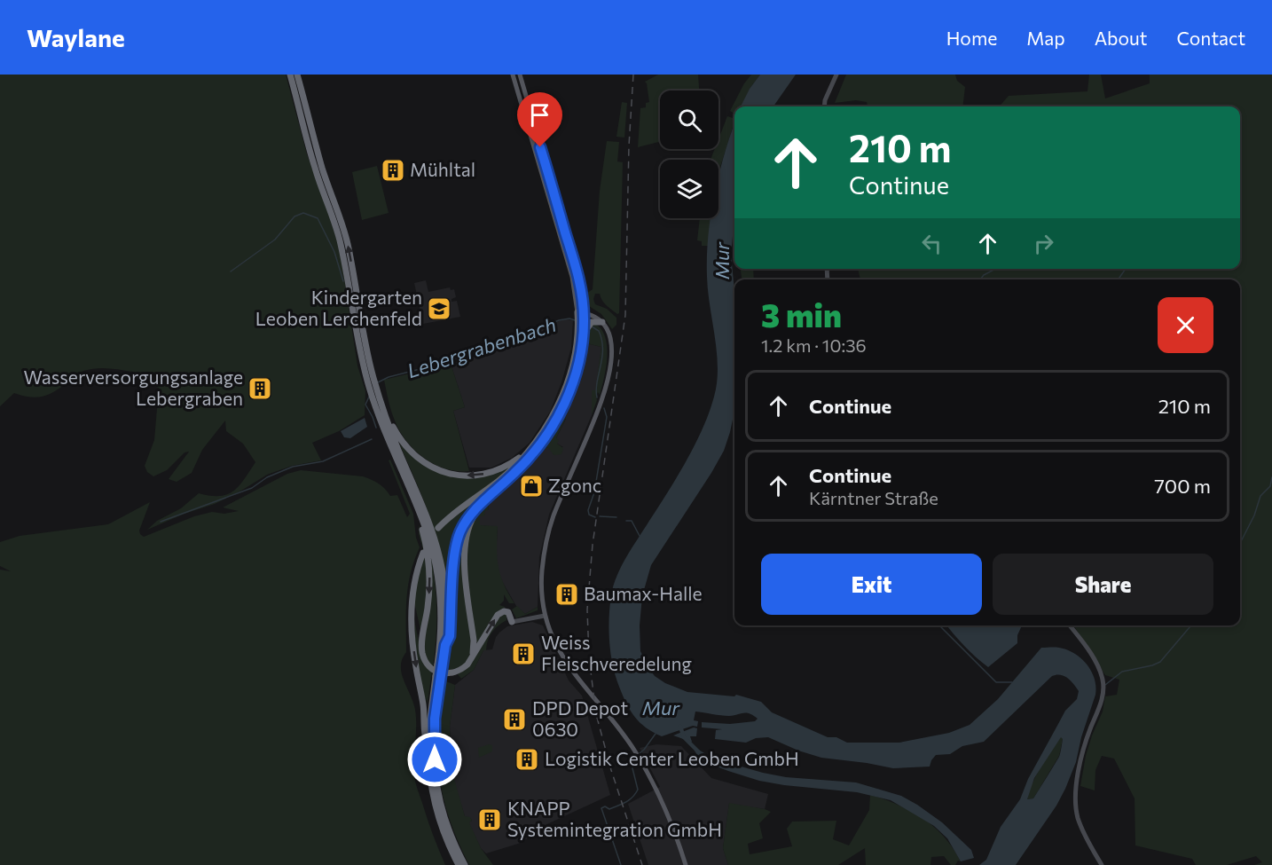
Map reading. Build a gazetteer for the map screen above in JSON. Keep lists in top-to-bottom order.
{
  "water": ["Mur", "Lebergrabenbach"],
  "places": {
    "building": [
      "Mühltal",
      "Wasserversorgungsanlage Lebergraben",
      "Baumax-Halle",
      "Weiss Fleischveredelung",
      "DPD Depot 0630",
      "Logistik Center Leoben GmbH",
      "KNAPP Systemintegration GmbH"
    ],
    "school or university": ["Kindergarten Leoben Lerchenfeld"],
    "shop": ["Zgonc"]
  },
  "page": {
    "header": "Waylane",
    "nav": [
      "Home",
      "Map",
      "About",
      "Contact"
    ],
    "turn": ["210 m", "Continue"],
    "heading": ["3 min", "1.2 km · 10:36"],
    "list": [
      {
        "name": "Continue",
        "value": "210 m"
      },
      {
        "name": "Continue",
        "note": "Kärntner Straße",
        "value": "700 m"
      }
    ],
    "buttons": ["Exit", "Share"]
  }
}
